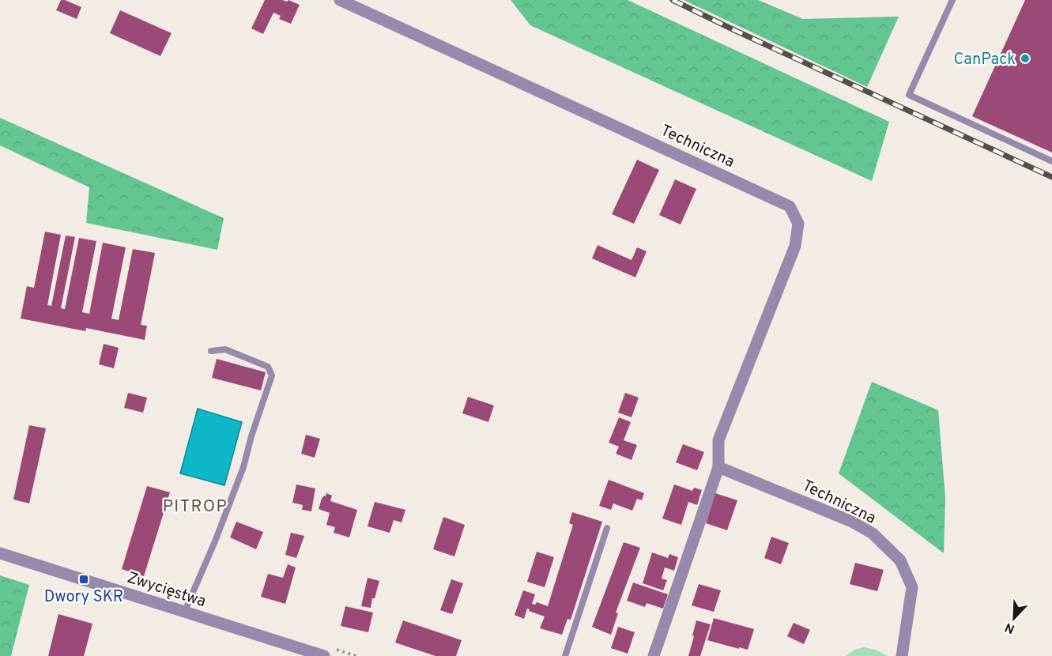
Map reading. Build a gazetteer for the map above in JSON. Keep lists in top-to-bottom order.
{
  "streets": {
    "street": ["Techniczna", "Zwycięstwa"]
  },
  "districts": ["PITROP"],
  "places": {
    "other": ["CanPack"],
    "transit": ["Dwory SKR"]
  },
  "north": "bottom left"
}
